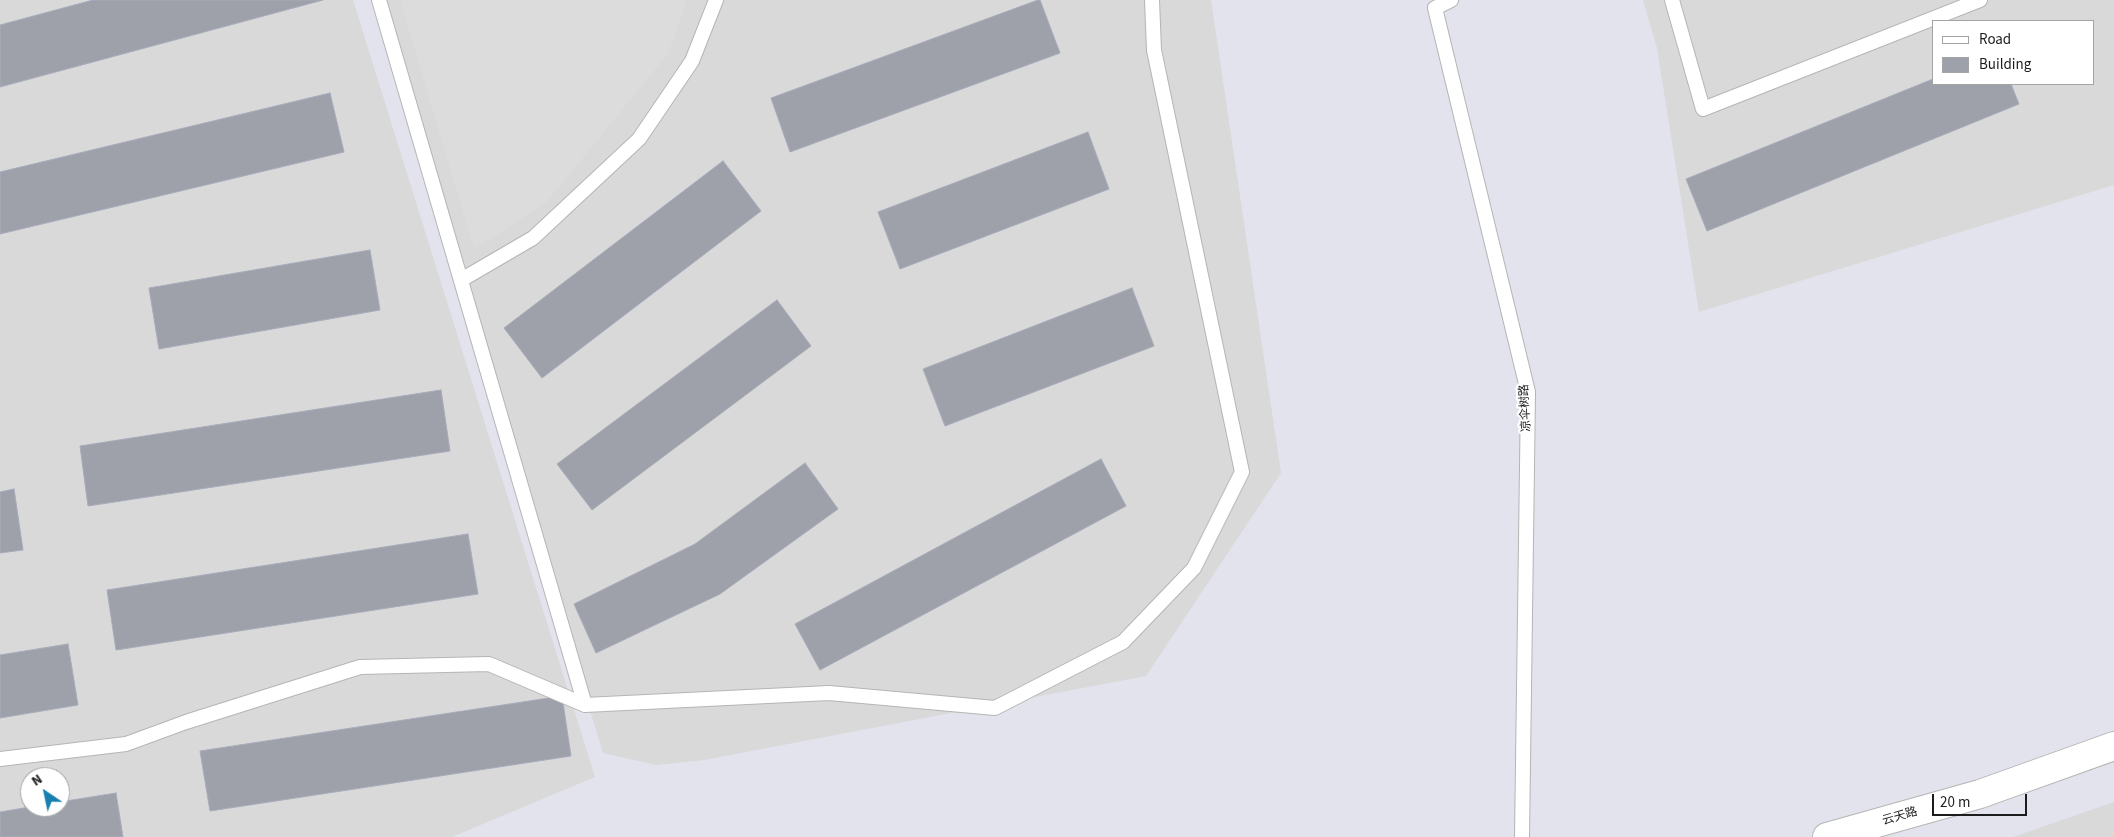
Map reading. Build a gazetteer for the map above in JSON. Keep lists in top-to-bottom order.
{
  "streets": {
    "street": ["云天路"],
    "lane": ["凉伞树路"]
  },
  "legend": ["Road", "Building"],
  "scale_bar": "20 m",
  "north": "top left"
}
